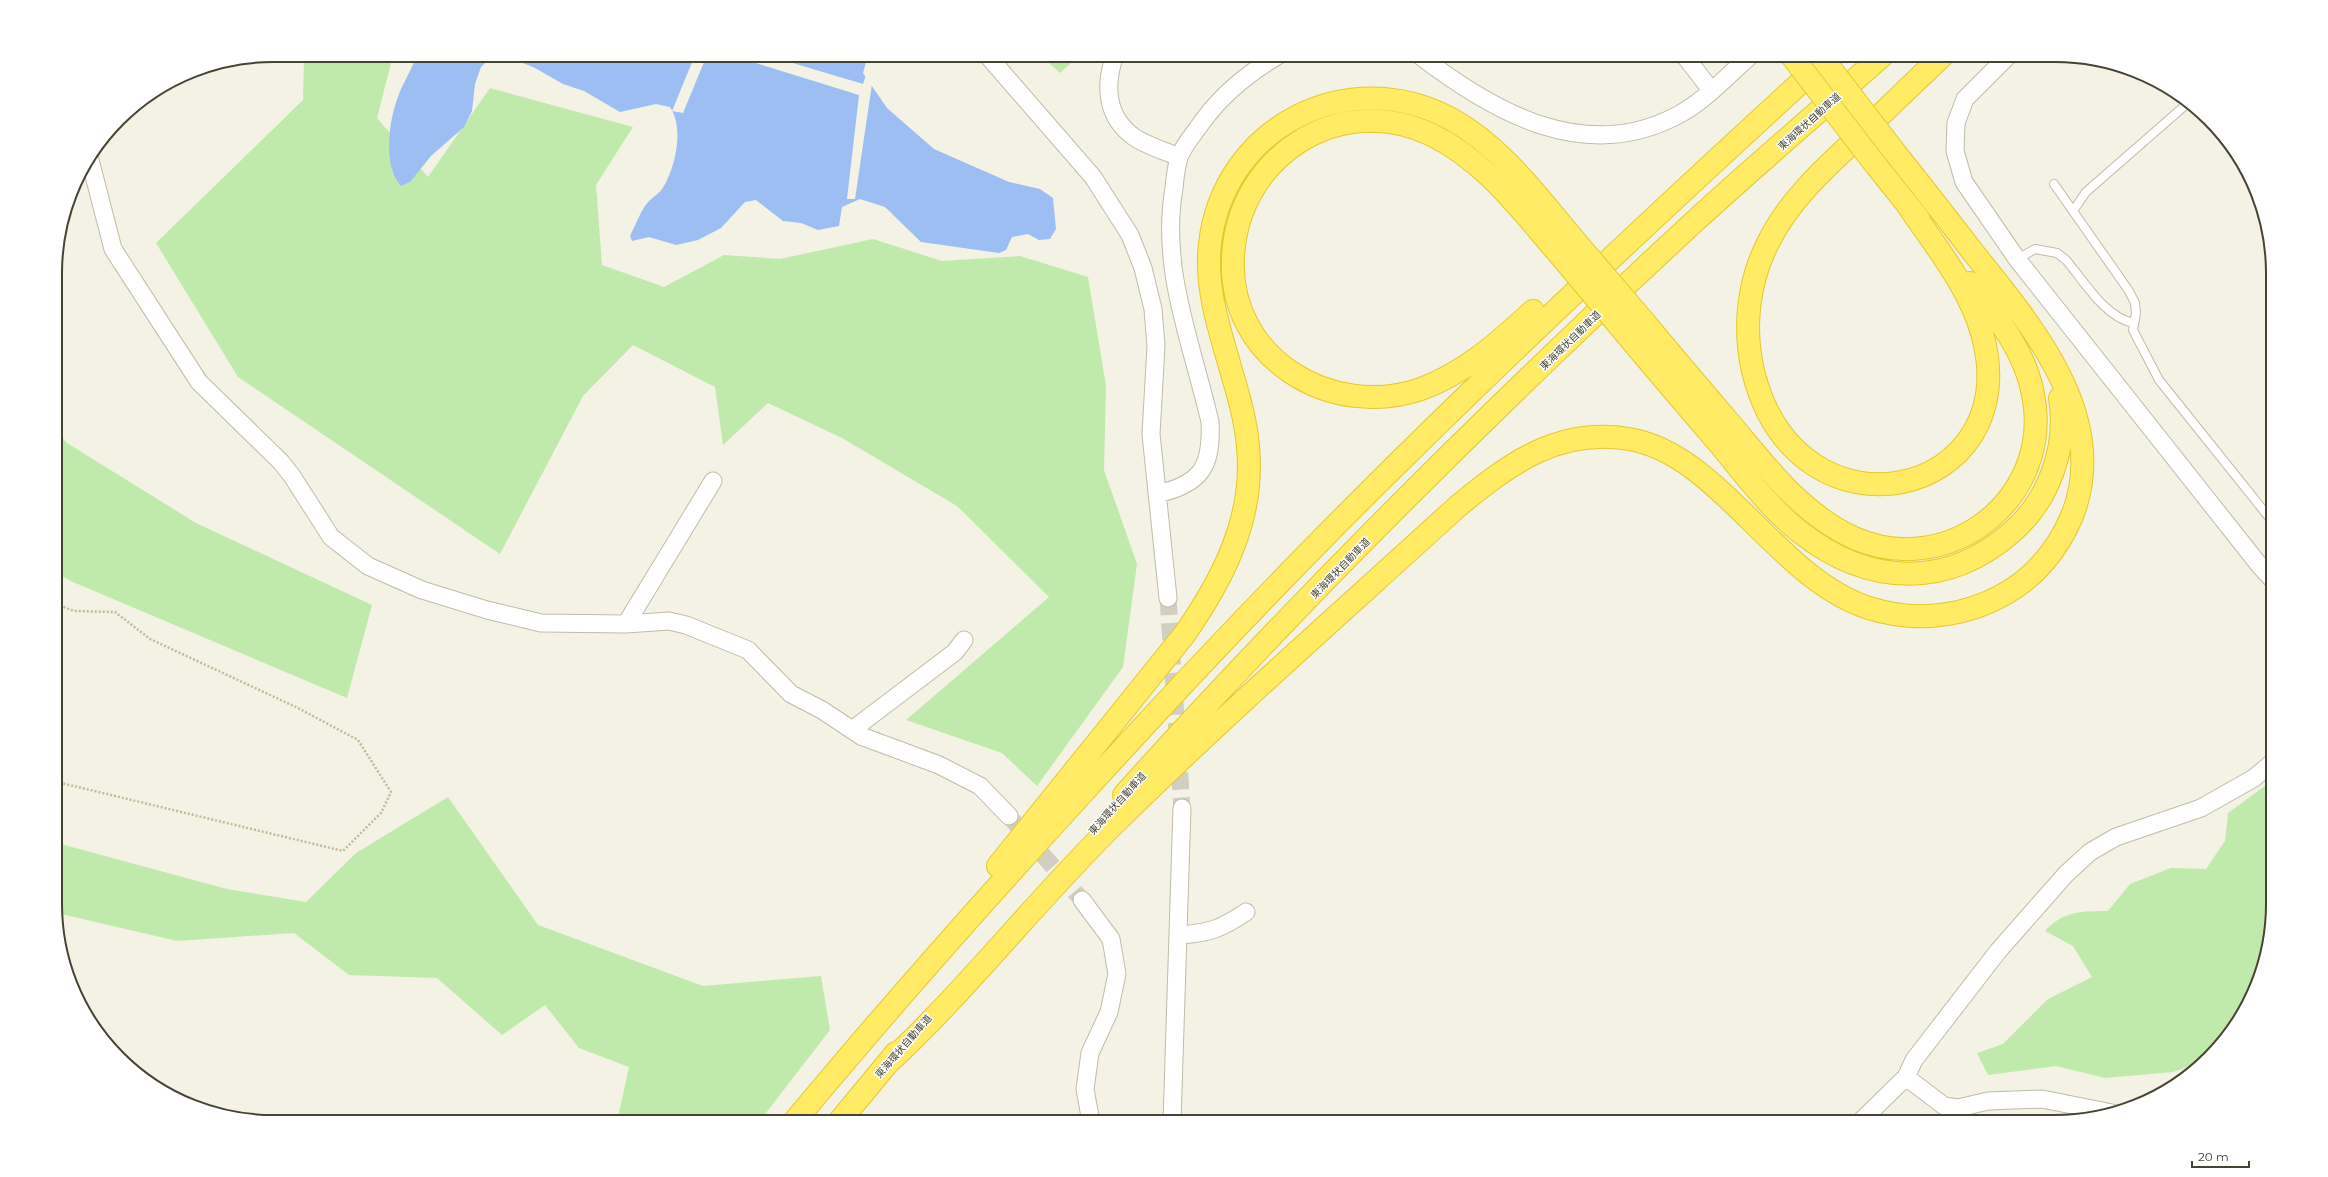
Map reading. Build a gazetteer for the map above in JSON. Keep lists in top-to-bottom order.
{
  "streets": {
    "highway": ["東海環状自動車道"]
  },
  "scale_bar": "20 m"
}
